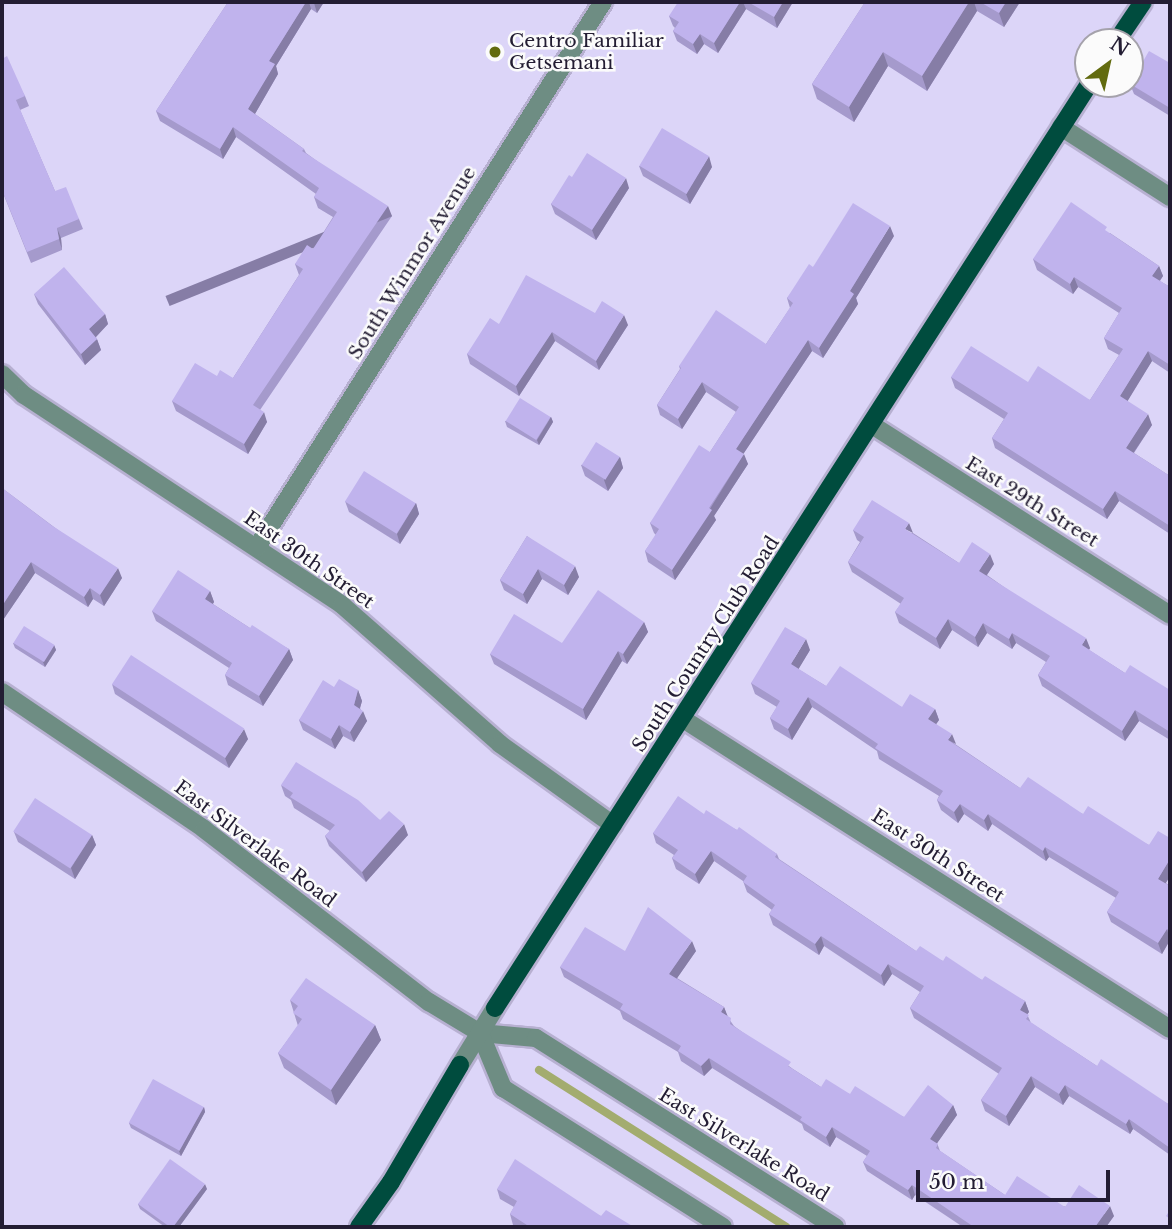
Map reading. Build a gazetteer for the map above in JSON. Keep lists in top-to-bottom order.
{
  "streets": {
    "main road": ["South Country Club Road"],
    "street": [
      "South Winmor Avenue",
      "East 29th Street",
      "East 30th Street",
      "East Silverlake Road"
    ]
  },
  "crossings": [
    ["South Winmor Avenue", "East 30th Street"],
    ["East 29th Street", "South Country Club Road"],
    ["East 30th Street", "South Country Club Road"],
    ["South Country Club Road", "East Silverlake Road"]
  ],
  "places": ["Centro Familiar Getsemani"],
  "scale_bar": "50 m",
  "north": "top right"
}
